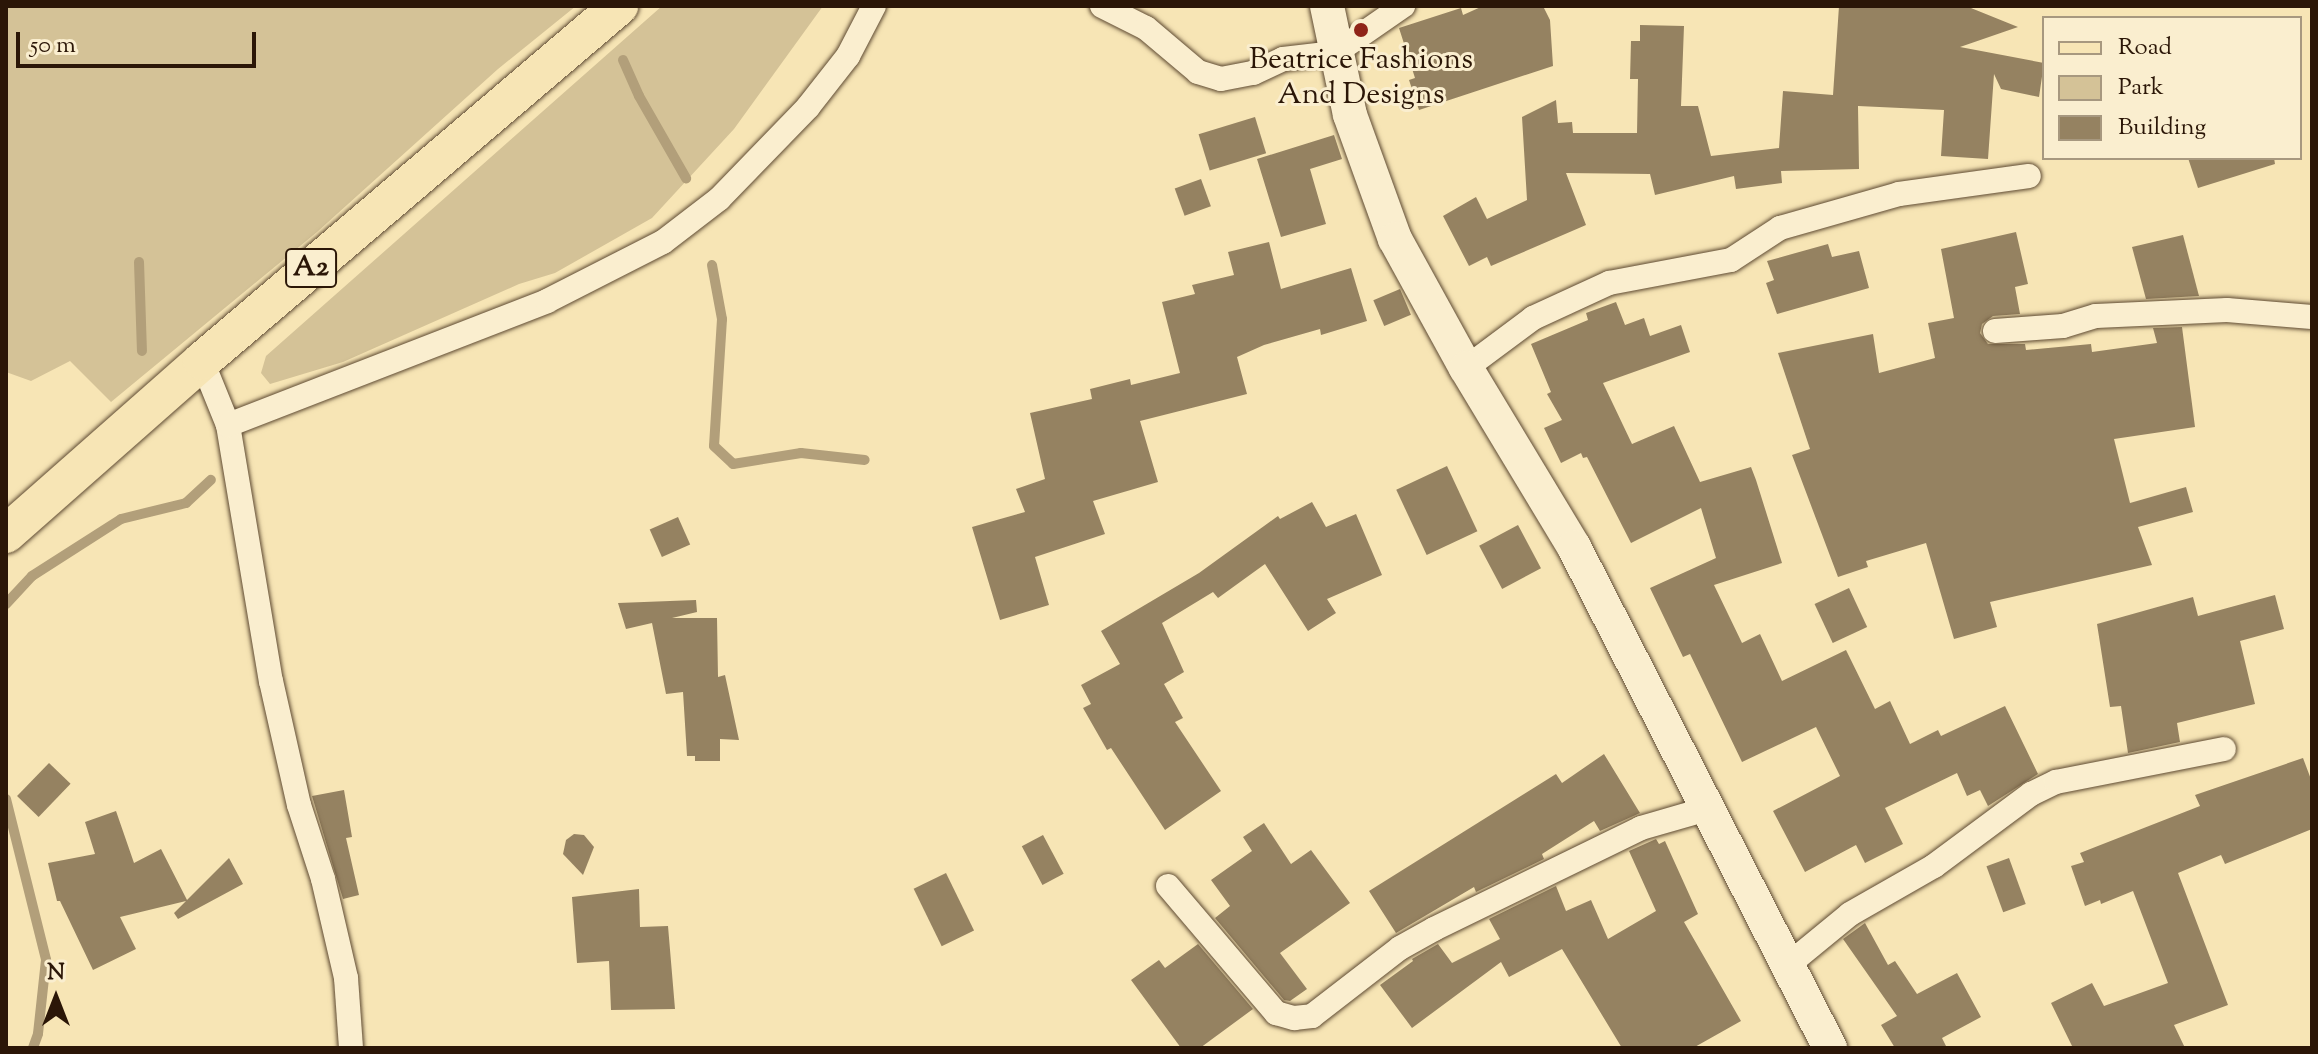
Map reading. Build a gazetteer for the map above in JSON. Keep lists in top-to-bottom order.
{
  "streets": {
    "main road": ["A2"]
  },
  "places": ["Beatrice Fashions And Designs"],
  "legend": ["Road", "Park", "Building"],
  "scale_bar": "50 m",
  "north": "top"
}
